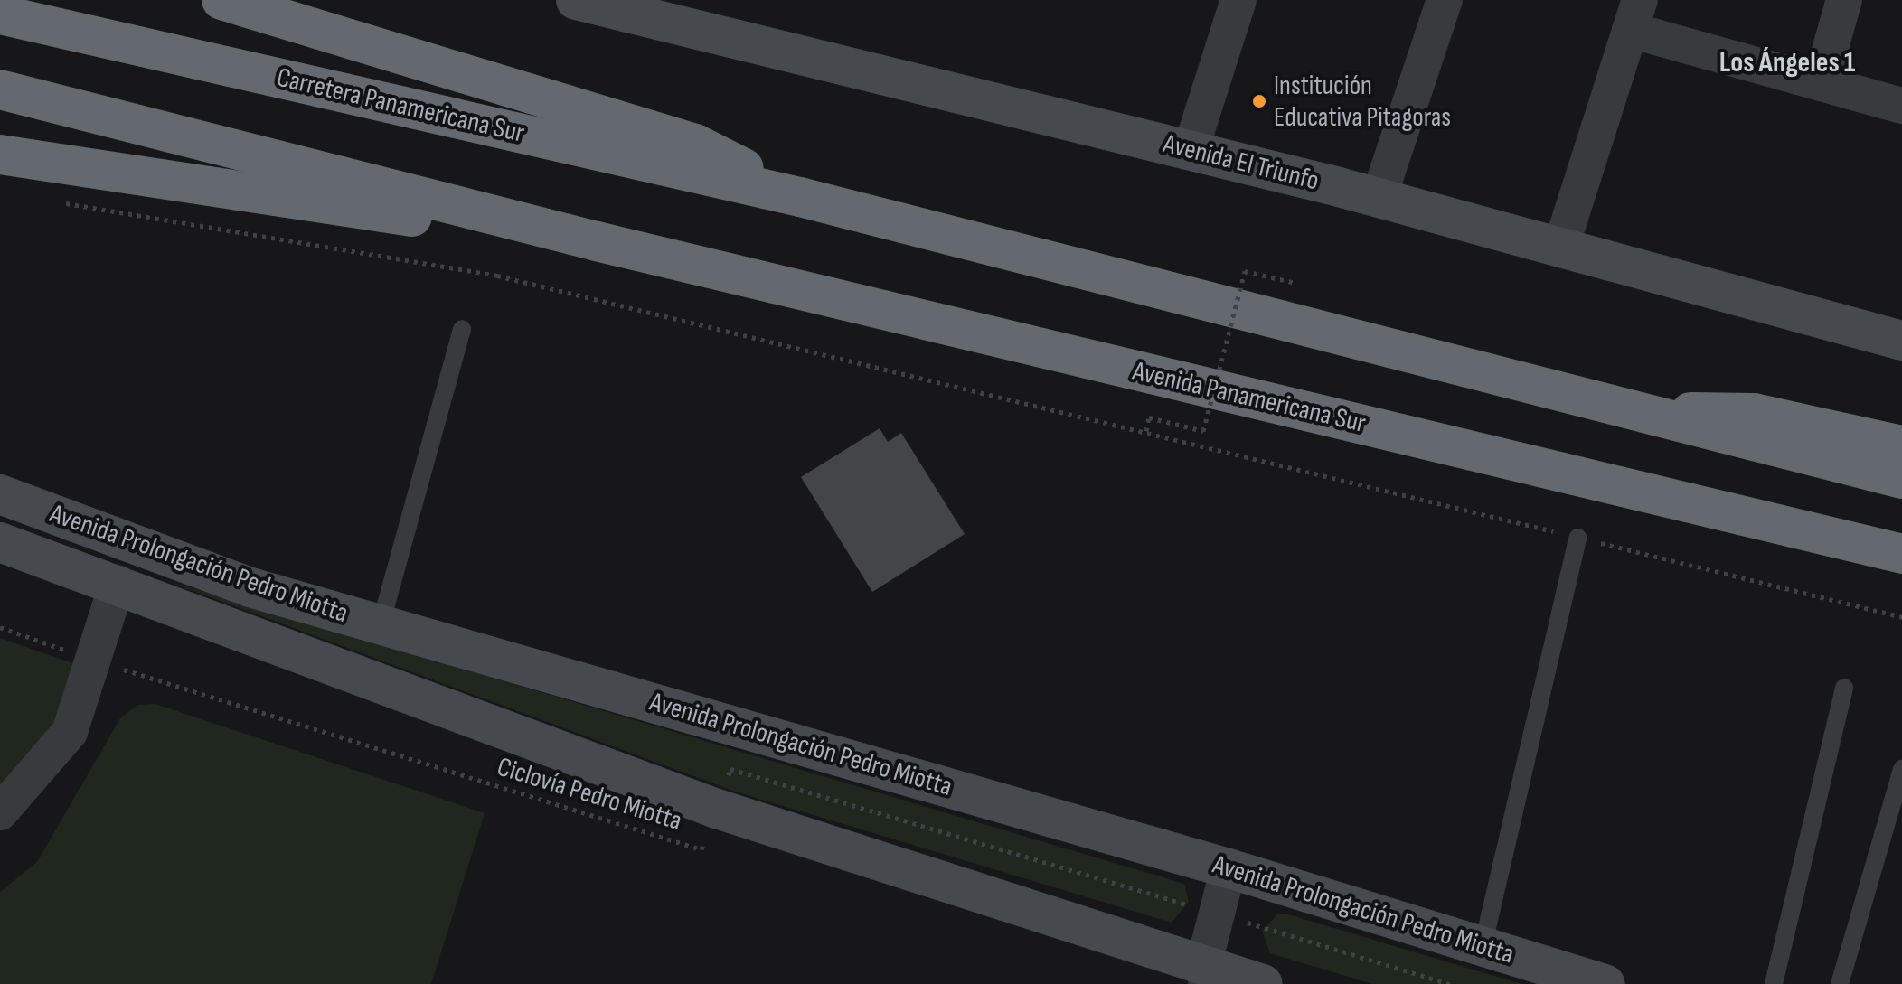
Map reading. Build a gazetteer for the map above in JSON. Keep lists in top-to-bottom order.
{
  "streets": {
    "highway": ["Carretera Panamericana Sur", "Avenida Panamericana Sur"],
    "main road": ["Avenida El Triunfo", "Avenida Prolongación Pedro Miotta"],
    "path": ["Ciclovía Pedro Miotta"]
  },
  "crossings": [
    ["Avenida Prolongación Pedro Miotta", "Ciclovía Pedro Miotta"]
  ],
  "districts": ["Los Ángeles 1"],
  "places": ["Institución Educativa Pitagoras"]
}
